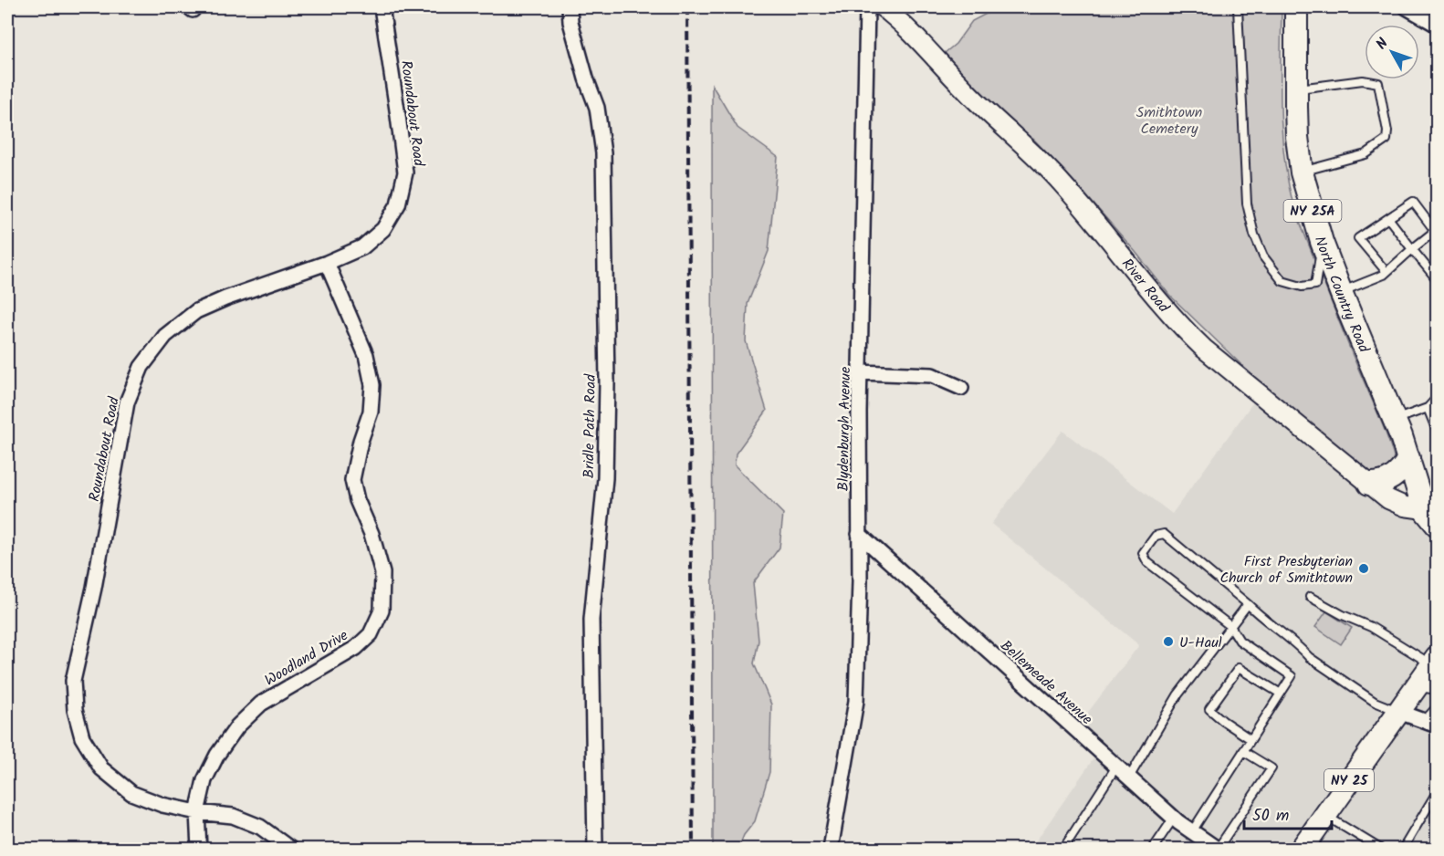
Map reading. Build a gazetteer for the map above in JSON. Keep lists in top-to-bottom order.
{
  "streets": {
    "main road": ["NY 25A", "North Country Road", "NY 25"],
    "street": [
      "Roundabout Road",
      "River Road",
      "Bridle Path Road",
      "Blydenburgh Avenue",
      "Woodland Drive",
      "Bellemeade Avenue"
    ]
  },
  "crossings": [
    ["Roundabout Road", "Woodland Drive"],
    ["River Road", "North Country Road"],
    ["Blydenburgh Avenue", "Bellemeade Avenue"]
  ],
  "parks": ["Smithtown Cemetery"],
  "places": ["First Presbyterian Church of Smithtown", "U-Haul"],
  "scale_bar": "50 m",
  "north": "top left"
}
